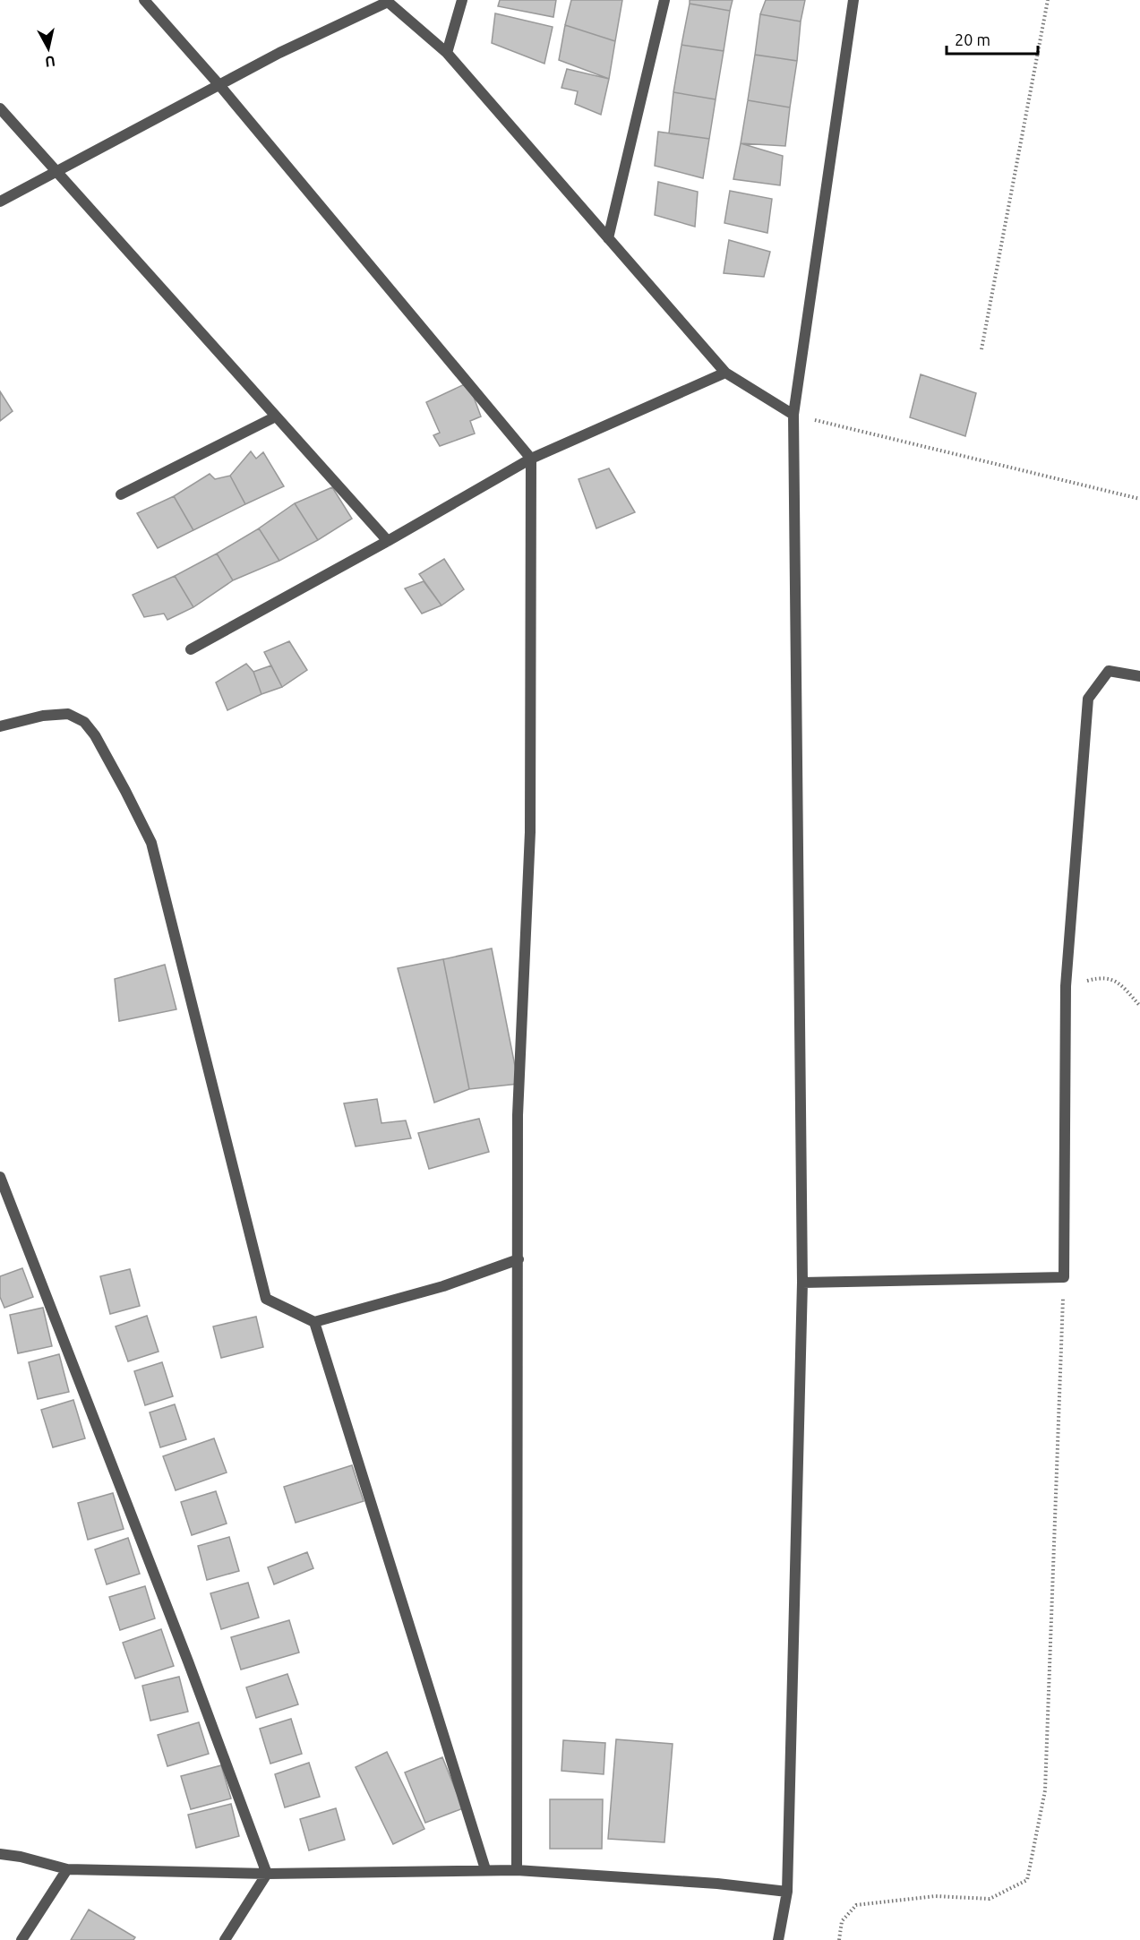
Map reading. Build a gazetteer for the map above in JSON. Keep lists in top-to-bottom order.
{
  "scale_bar": "20 m",
  "north": "bottom"
}
